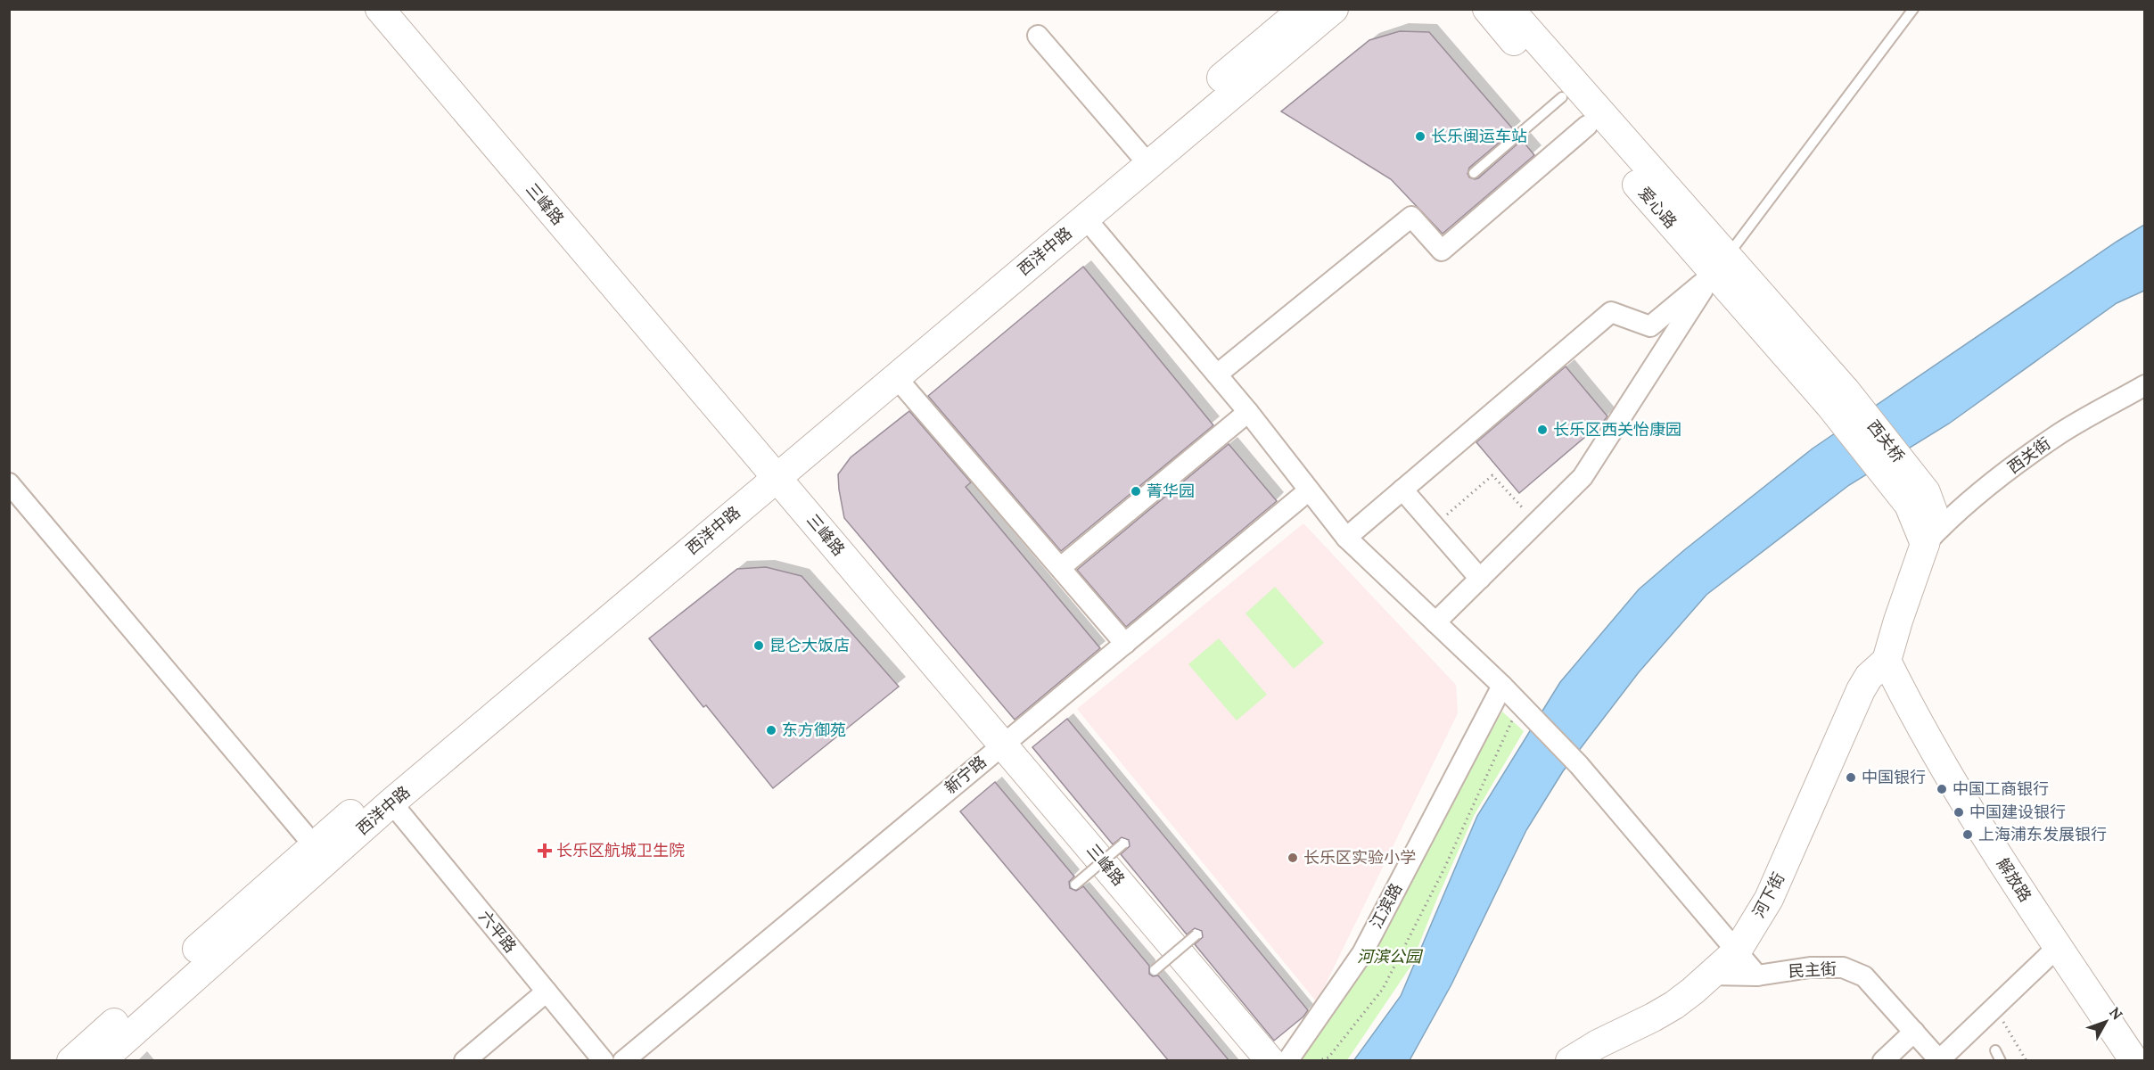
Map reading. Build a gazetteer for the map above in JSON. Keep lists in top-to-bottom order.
{
  "streets": {
    "main road": [
      "三峰路",
      "爱心路",
      "西洋中路",
      "西关桥",
      "解放路",
      "河下街"
    ],
    "street": [
      "西关街",
      "新宁路",
      "江滨路",
      "六平路",
      "民主街"
    ]
  },
  "crossings": [
    ["三峰路", "西洋中路"],
    ["三峰路", "新宁路"],
    ["爱心路", "西关桥"],
    ["西洋中路", "六平路"],
    ["西关桥", "西关街"],
    ["解放路", "河下街"],
    ["河下街", "民主街"]
  ],
  "parks": ["河滨公园"],
  "places": {
    "other": [
      "长乐闽运车站",
      "长乐区西关怡康园",
      "菁华园",
      "昆仑大饭店",
      "东方御苑",
      "中国银行",
      "中国工商银行",
      "中国建设银行",
      "上海浦东发展银行",
      "长乐区实验小学"
    ],
    "health": ["长乐区航城卫生院"]
  },
  "north": "top right"
}
